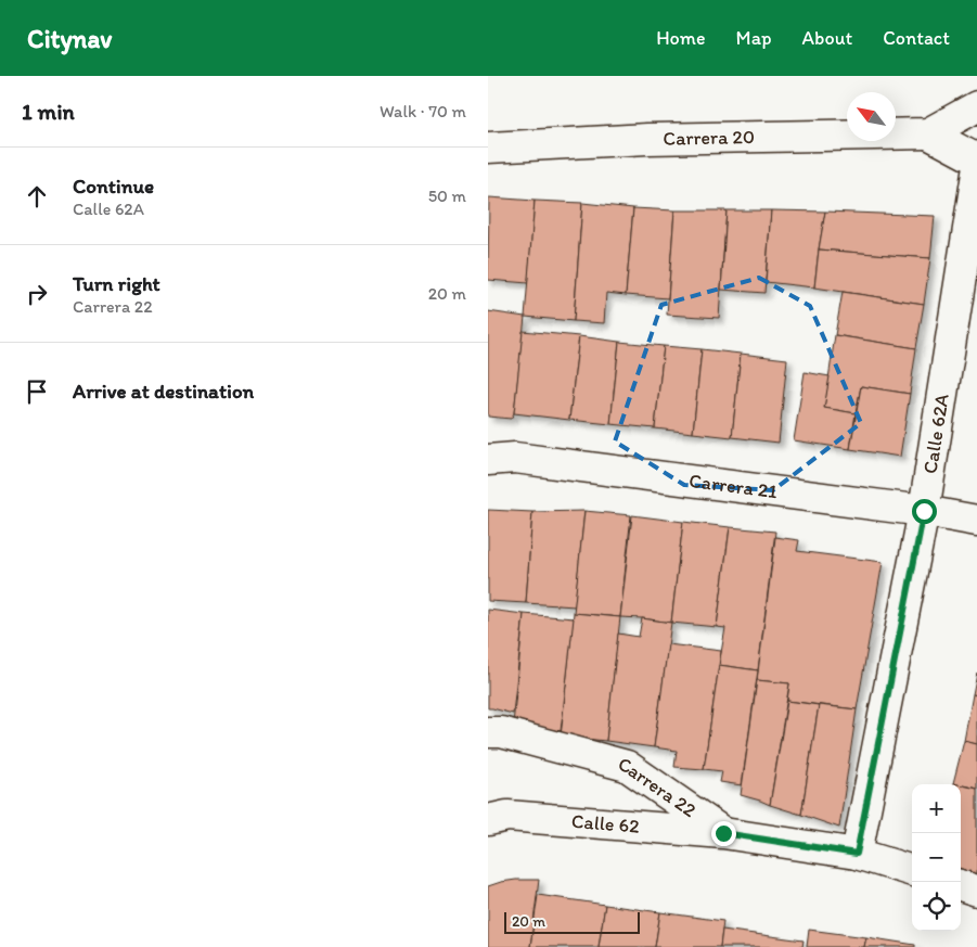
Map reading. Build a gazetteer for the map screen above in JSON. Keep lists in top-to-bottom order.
{
  "streets": {
    "street": [
      "Carrera 20",
      "Calle 62A",
      "Carrera 21",
      "Carrera 22",
      "Calle 62"
    ]
  },
  "crossings": [
    ["Calle 62A", "Carrera 21"],
    ["Calle 62A", "Carrera 22"],
    ["Carrera 22", "Calle 62"]
  ],
  "scale_bar": "20 m",
  "north": "top left",
  "page": {
    "header": "Citynav",
    "nav": [
      "Home",
      "Map",
      "About",
      "Contact"
    ],
    "heading": ["1 min", "Walk · 70 m"],
    "list": [
      ["Continue", "Calle 62A", "50 m"],
      ["Turn right", "Carrera 22", "20 m"],
      "Arrive at destination"
    ],
    "map_buttons": ["+", "−"],
    "scale": "20 m"
  }
}
